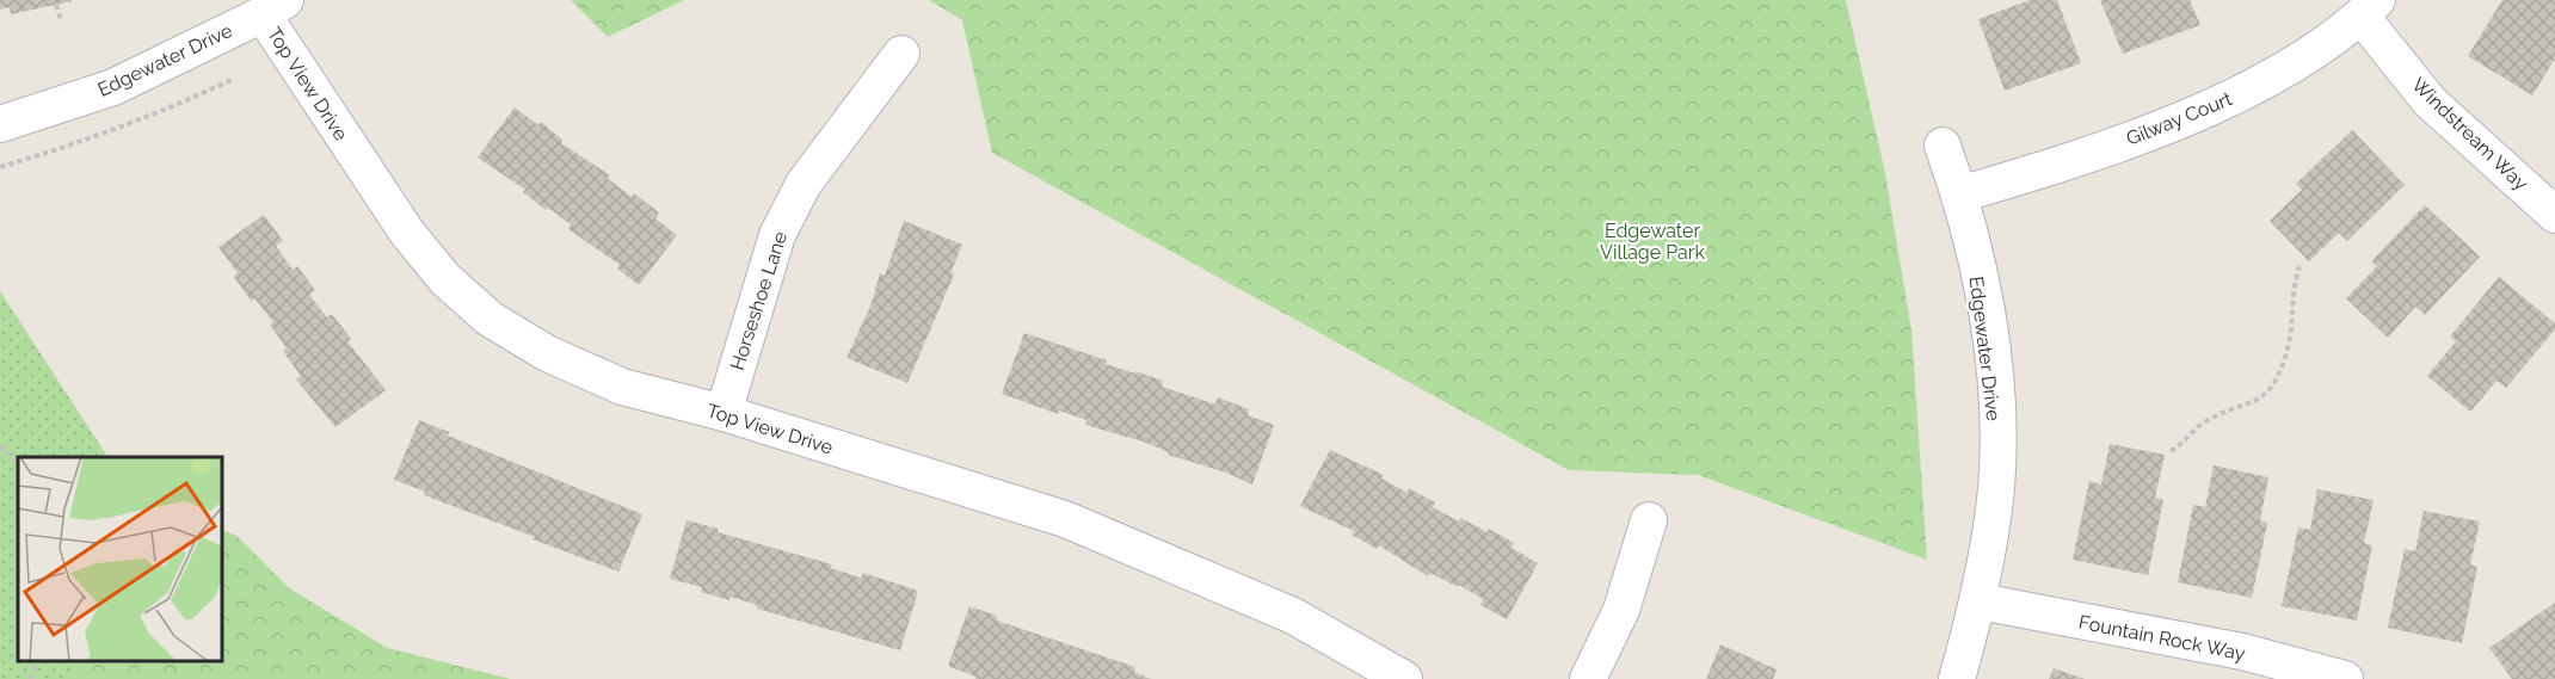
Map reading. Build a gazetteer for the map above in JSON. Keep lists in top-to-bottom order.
{
  "streets": {
    "street": [
      "Edgewater Drive",
      "Top View Drive",
      "Gilway Court",
      "Windstream Way",
      "Horseshoe Lane",
      "Fountain Rock Way"
    ]
  },
  "crossings": [
    ["Edgewater Drive", "Top View Drive"],
    ["Edgewater Drive", "Gilway Court"],
    ["Edgewater Drive", "Fountain Rock Way"],
    ["Top View Drive", "Horseshoe Lane"],
    ["Gilway Court", "Windstream Way"]
  ],
  "parks": ["Edgewater Village Park"]
}
